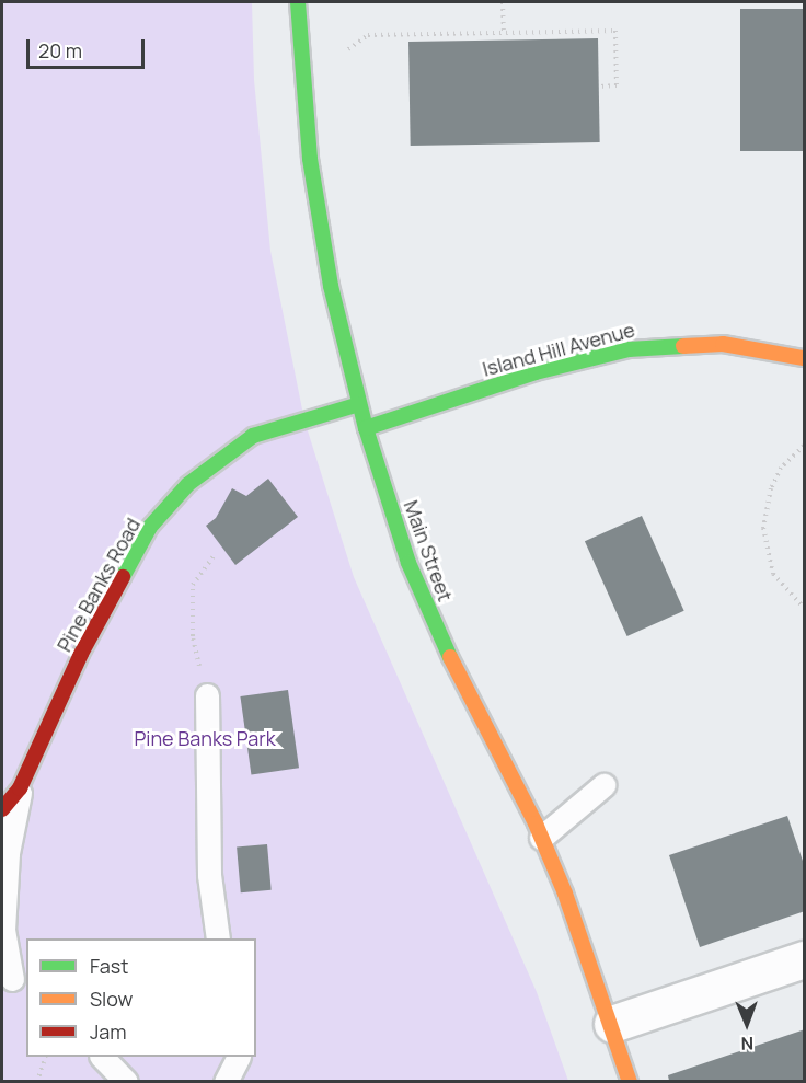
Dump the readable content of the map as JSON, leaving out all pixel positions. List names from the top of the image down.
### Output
{
  "streets": {
    "main road": ["Island Hill Avenue", "Main Street", "Pine Banks Road"]
  },
  "crossings": [
    ["Island Hill Avenue", "Main Street"],
    ["Main Street", "Pine Banks Road"]
  ],
  "parks": ["Pine Banks Park"],
  "legend": ["Fast", "Slow", "Jam"],
  "scale_bar": "20 m",
  "north": "bottom"
}
